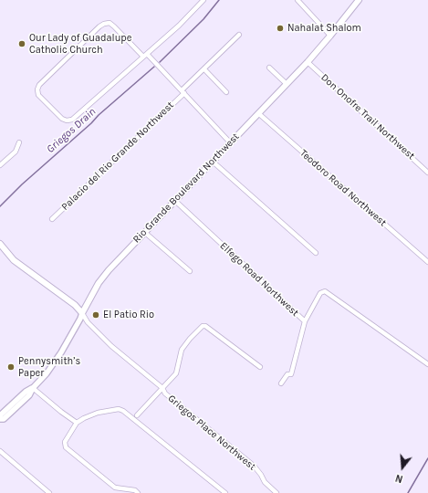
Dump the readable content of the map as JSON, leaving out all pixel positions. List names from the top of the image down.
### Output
{
  "streets": {
    "main road": ["Rio Grande Boulevard Northwest"],
    "street": [
      "Don Onofre Trail Northwest",
      "Palacio del Rio Grande Northwest",
      "Teodoro Road Northwest",
      "Elfego Road Northwest",
      "Griegos Place Northwest"
    ]
  },
  "crossings": [
    ["Don Onofre Trail Northwest", "Rio Grande Boulevard Northwest"],
    ["Rio Grande Boulevard Northwest", "Teodoro Road Northwest"],
    ["Rio Grande Boulevard Northwest", "Elfego Road Northwest"],
    ["Rio Grande Boulevard Northwest", "Griegos Place Northwest"]
  ],
  "water": ["Griegos Drain"],
  "places": [
    "Nahalat Shalom",
    "Our Lady of Guadalupe Catholic Church",
    "El Patio Rio",
    "Pennysmith’s Paper"
  ],
  "north": "bottom"
}
